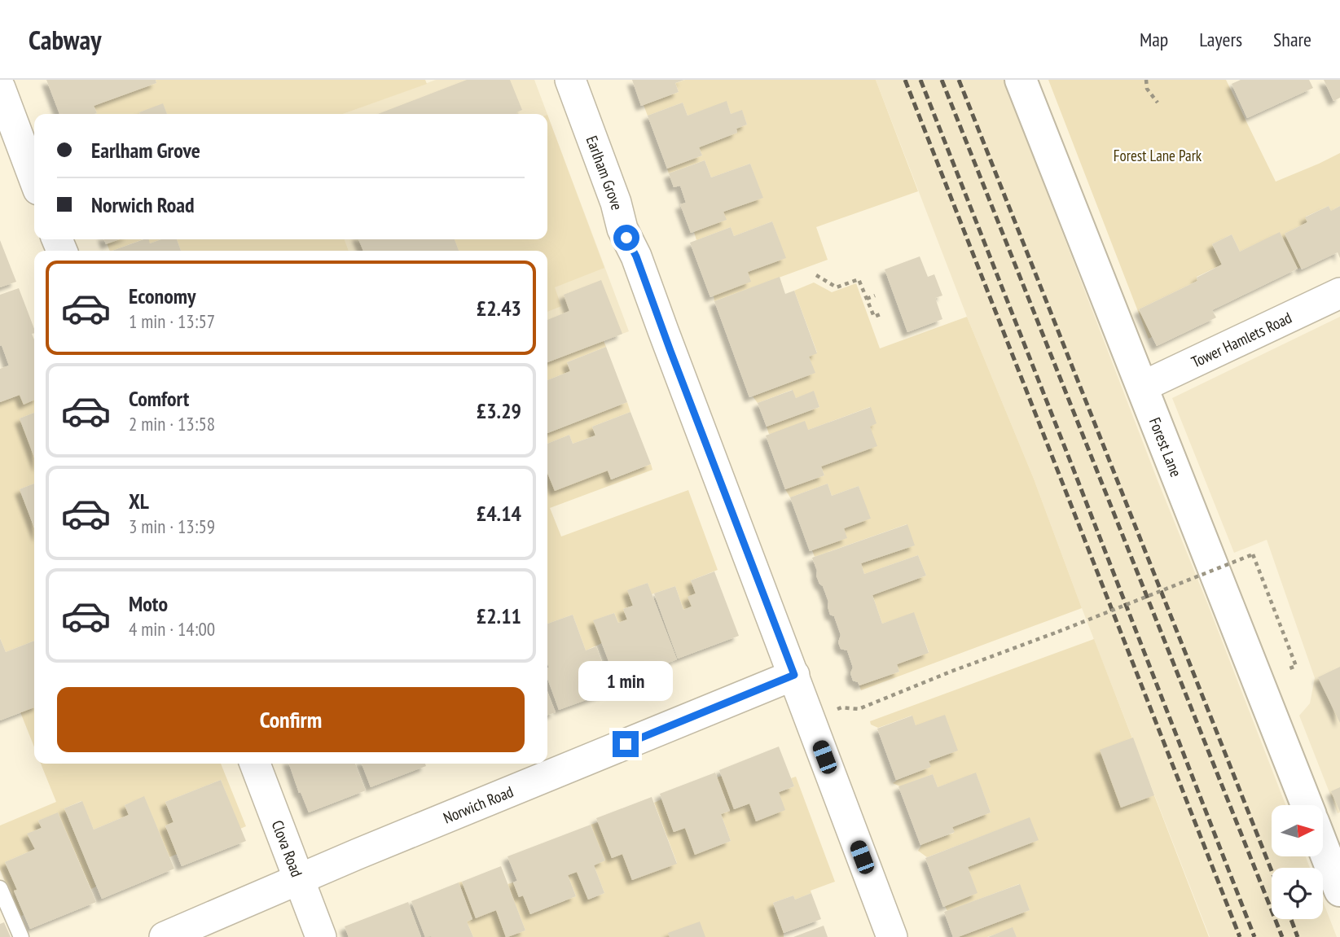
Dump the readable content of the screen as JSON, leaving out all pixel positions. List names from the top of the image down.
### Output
{
  "streets": {
    "street": [
      "Earlham Grove",
      "Tower Hamlets Road",
      "Forest Lane",
      "Norwich Road",
      "Clova Road"
    ]
  },
  "crossings": [
    ["Earlham Grove", "Norwich Road"],
    ["Tower Hamlets Road", "Forest Lane"],
    ["Norwich Road", "Clova Road"]
  ],
  "parks": ["Forest Lane Park"],
  "north": "right",
  "page": {
    "header": "Cabway",
    "nav": ["Map", "Layers", "Share"],
    "banner": ["Earlham Grove", "Norwich Road"],
    "list": [
      {
        "name": "Economy",
        "note": "1 min · 13:57",
        "value": "£2.43"
      },
      {
        "name": "Comfort",
        "note": "2 min · 13:58",
        "value": "£3.29"
      },
      {
        "name": "XL",
        "note": "3 min · 13:59",
        "value": "£4.14"
      },
      {
        "name": "Moto",
        "note": "4 min · 14:00",
        "value": "£2.11"
      }
    ],
    "bubble": "1 min",
    "buttons": "Confirm"
  }
}
